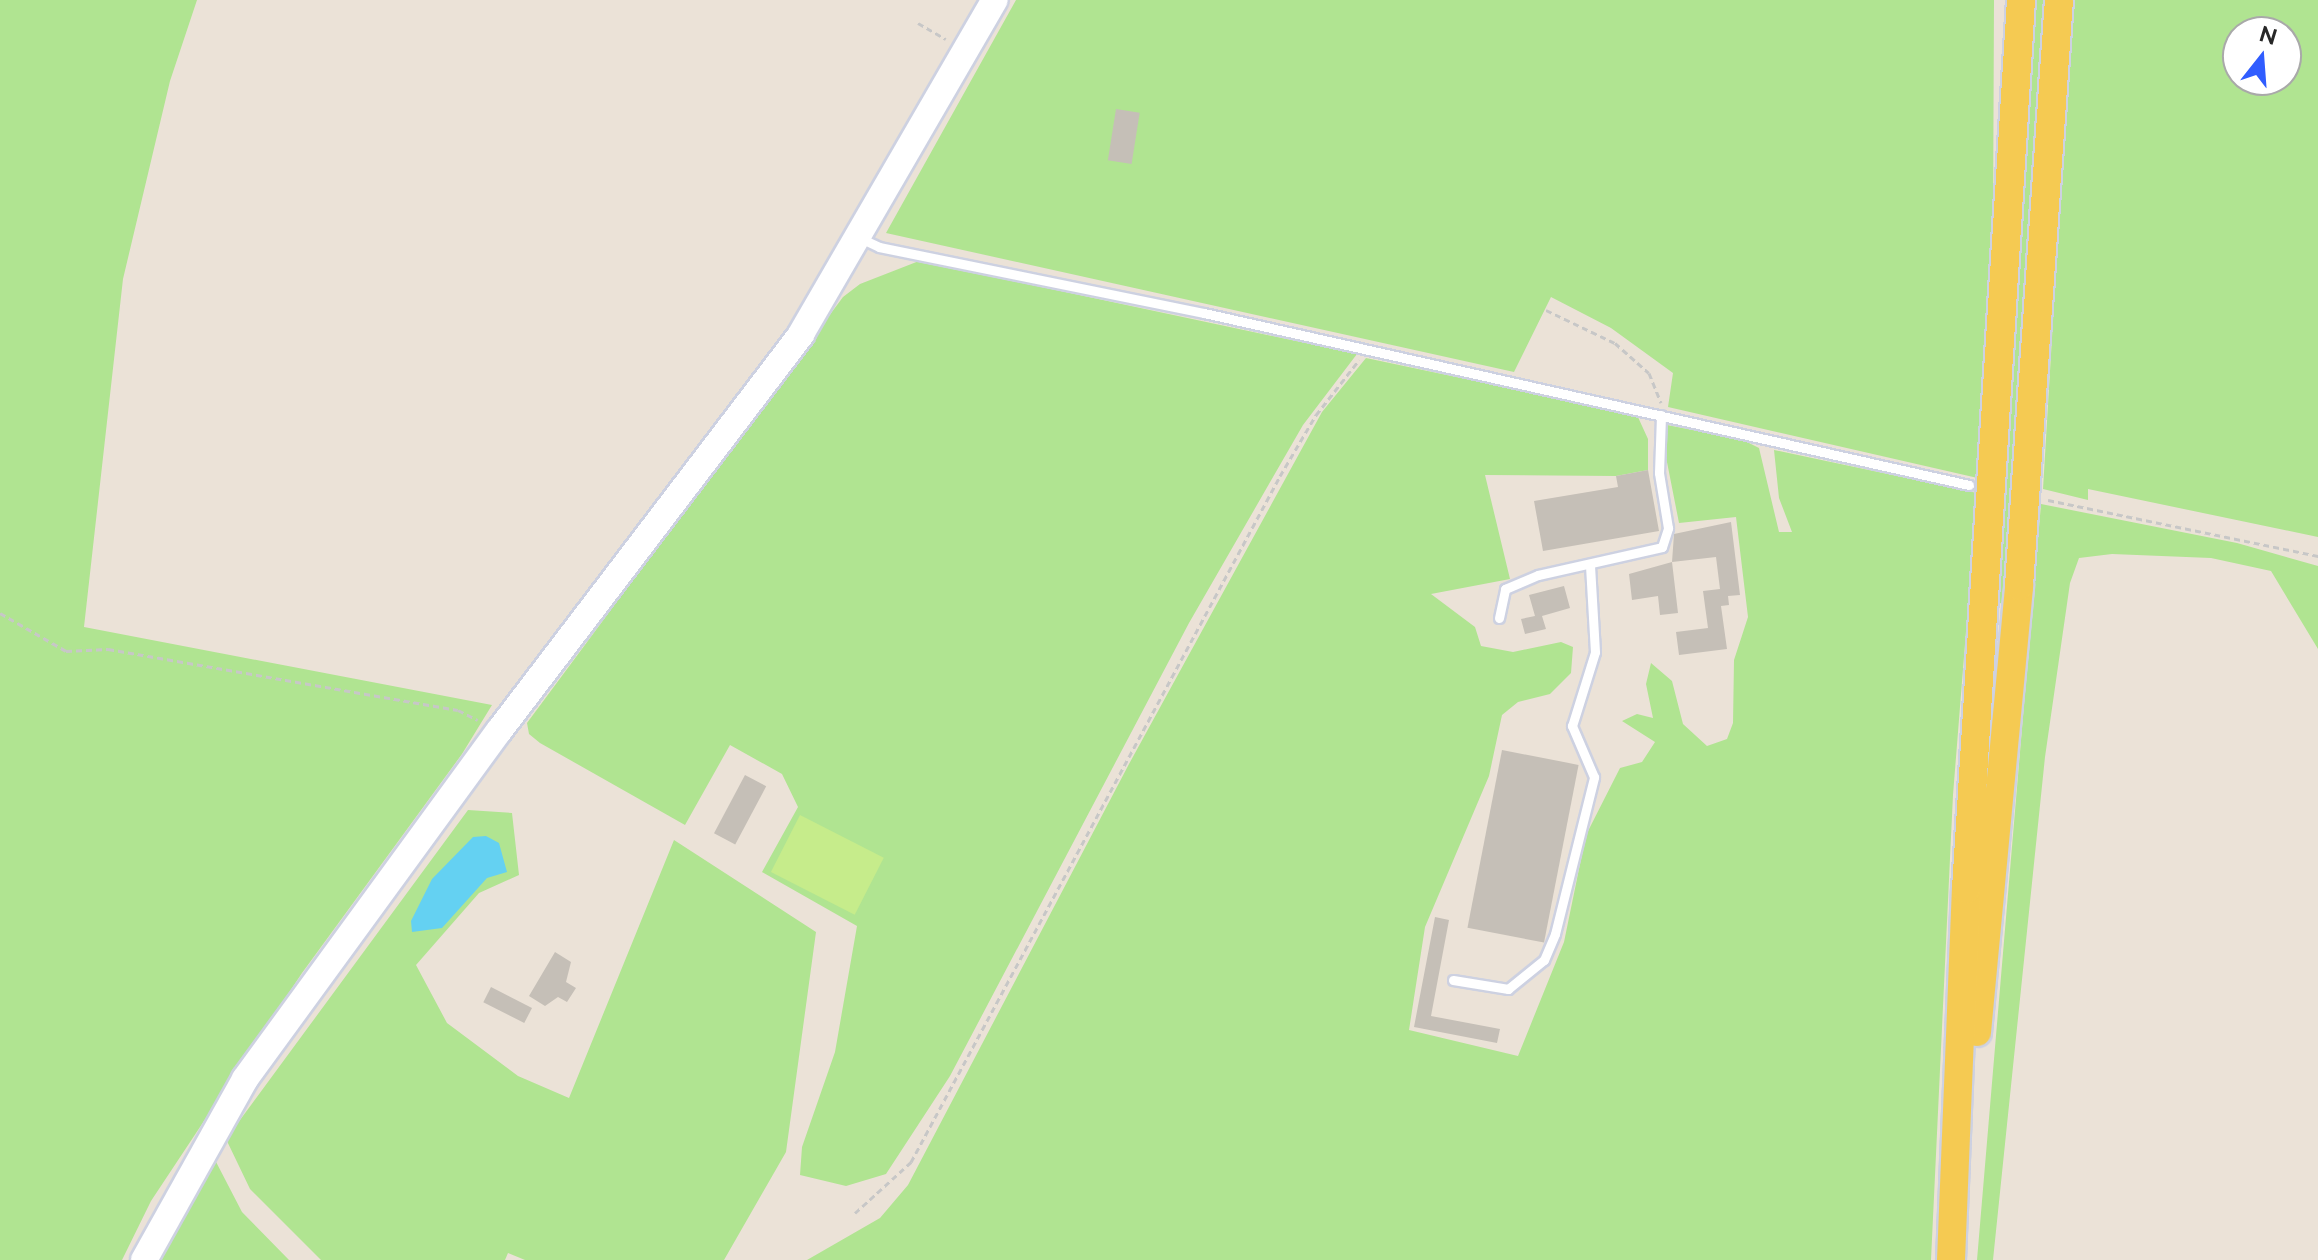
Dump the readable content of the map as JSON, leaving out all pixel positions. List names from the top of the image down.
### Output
{
  "north": "top"
}
